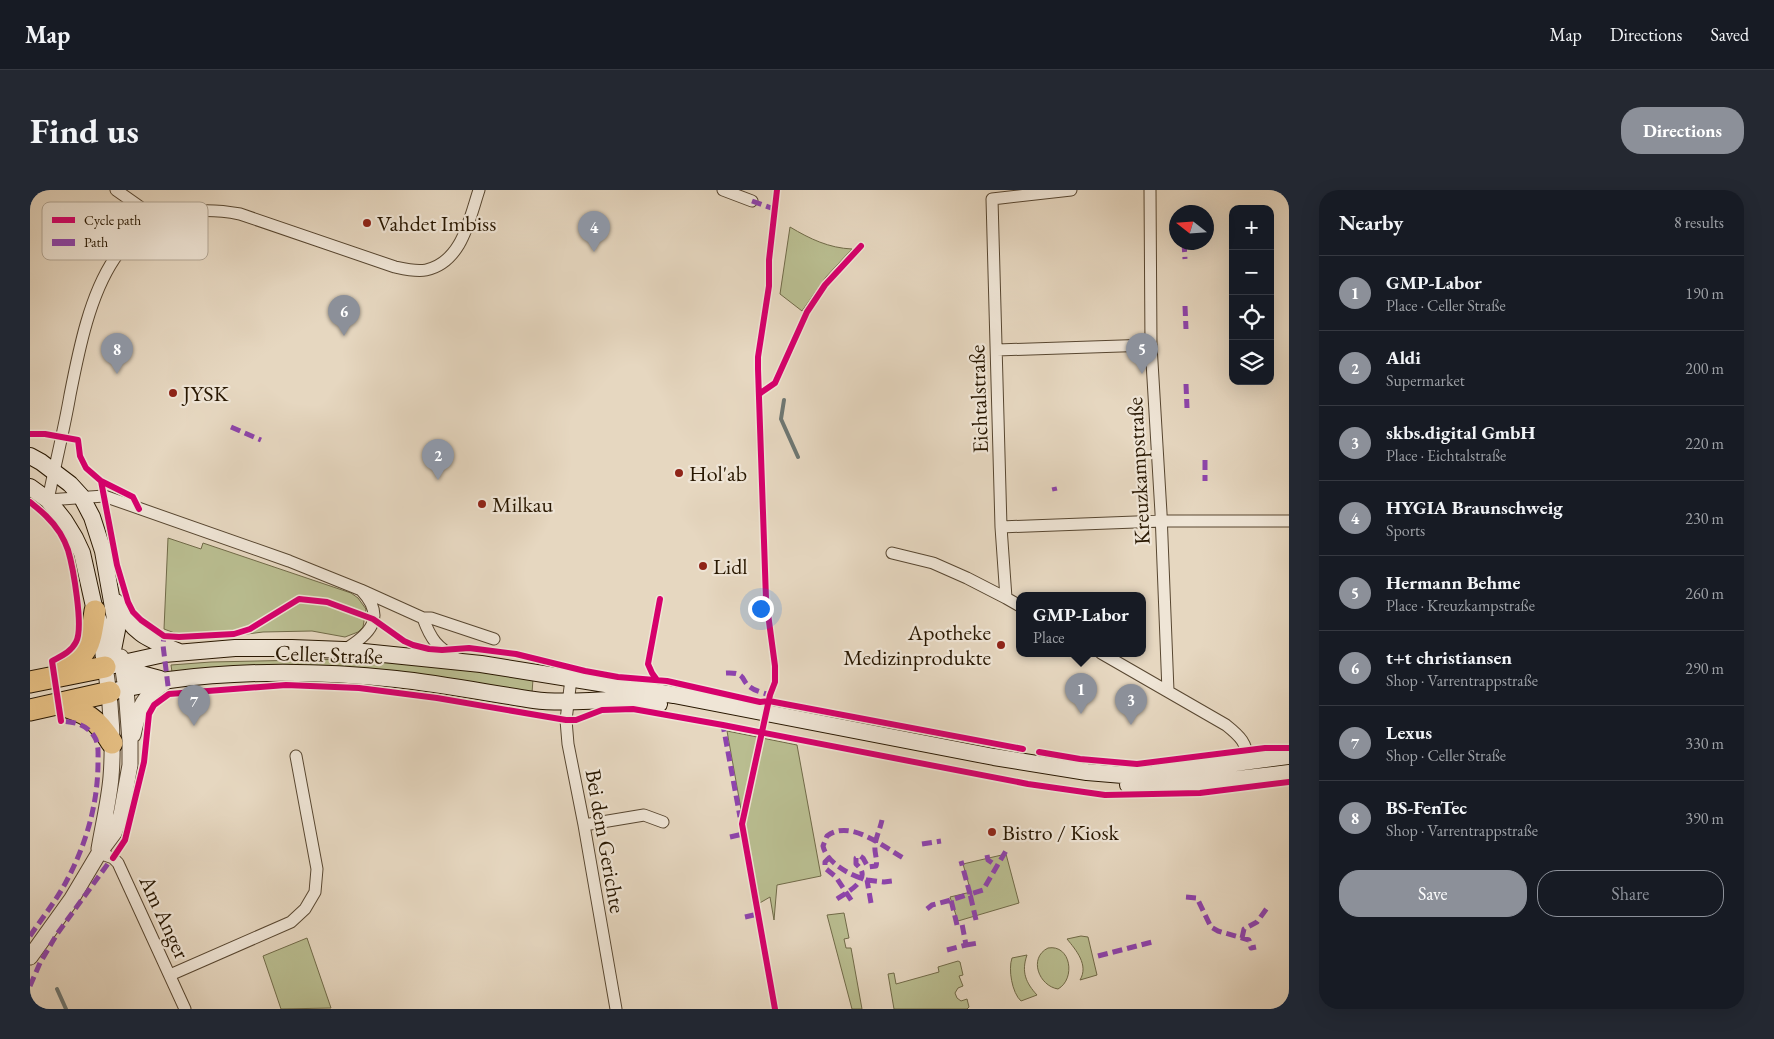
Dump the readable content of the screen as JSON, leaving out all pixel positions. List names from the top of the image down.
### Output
{
  "streets": {
    "main road": ["Celler Straße"],
    "street": [
      "Eichtalstraße",
      "Kreuzkampstraße",
      "Bei dem Gerichte",
      "Am Anger"
    ]
  },
  "crossings": [
    ["Celler Straße", "Bei dem Gerichte"]
  ],
  "places": [
    "Vahdet Imbiss",
    "JYSK",
    "Hol'ab",
    "Milkau",
    "Lidl",
    "Apotheke Medizinprodukte",
    "Bistro / Kiosk"
  ],
  "legend": ["Cycle path", "Path"],
  "north": "left",
  "page": {
    "header": "Map",
    "nav": ["Map", "Directions", "Saved"],
    "buttons": [
      "Directions",
      ["Save", "Share"]
    ],
    "title": "Find us",
    "heading": ["Nearby", "8 results"],
    "map_buttons": ["+", "−"],
    "pins": [
      "4",
      "6",
      "5",
      "8",
      "2",
      "1",
      "3",
      "7"
    ],
    "list": [
      {
        "mark": "1",
        "name": "GMP-Labor",
        "note": "Place · Celler Straße",
        "value": "190 m"
      },
      {
        "mark": "2",
        "name": "Aldi",
        "note": "Supermarket",
        "value": "200 m"
      },
      {
        "mark": "3",
        "name": "skbs.digital GmbH",
        "note": "Place · Eichtalstraße",
        "value": "220 m"
      },
      {
        "mark": "4",
        "name": "HYGIA Braunschweig",
        "note": "Sports",
        "value": "230 m"
      },
      {
        "mark": "5",
        "name": "Hermann Behme",
        "note": "Place · Kreuzkampstraße",
        "value": "260 m"
      },
      {
        "mark": "6",
        "name": "t+t christiansen",
        "note": "Shop · Varrentrappstraße",
        "value": "290 m"
      },
      {
        "mark": "7",
        "name": "Lexus",
        "note": "Shop · Celler Straße",
        "value": "330 m"
      },
      {
        "mark": "8",
        "name": "BS-FenTec",
        "note": "Shop · Varrentrappstraße",
        "value": "390 m"
      }
    ],
    "popup": ["GMP-Labor", "Place"]
  }
}
